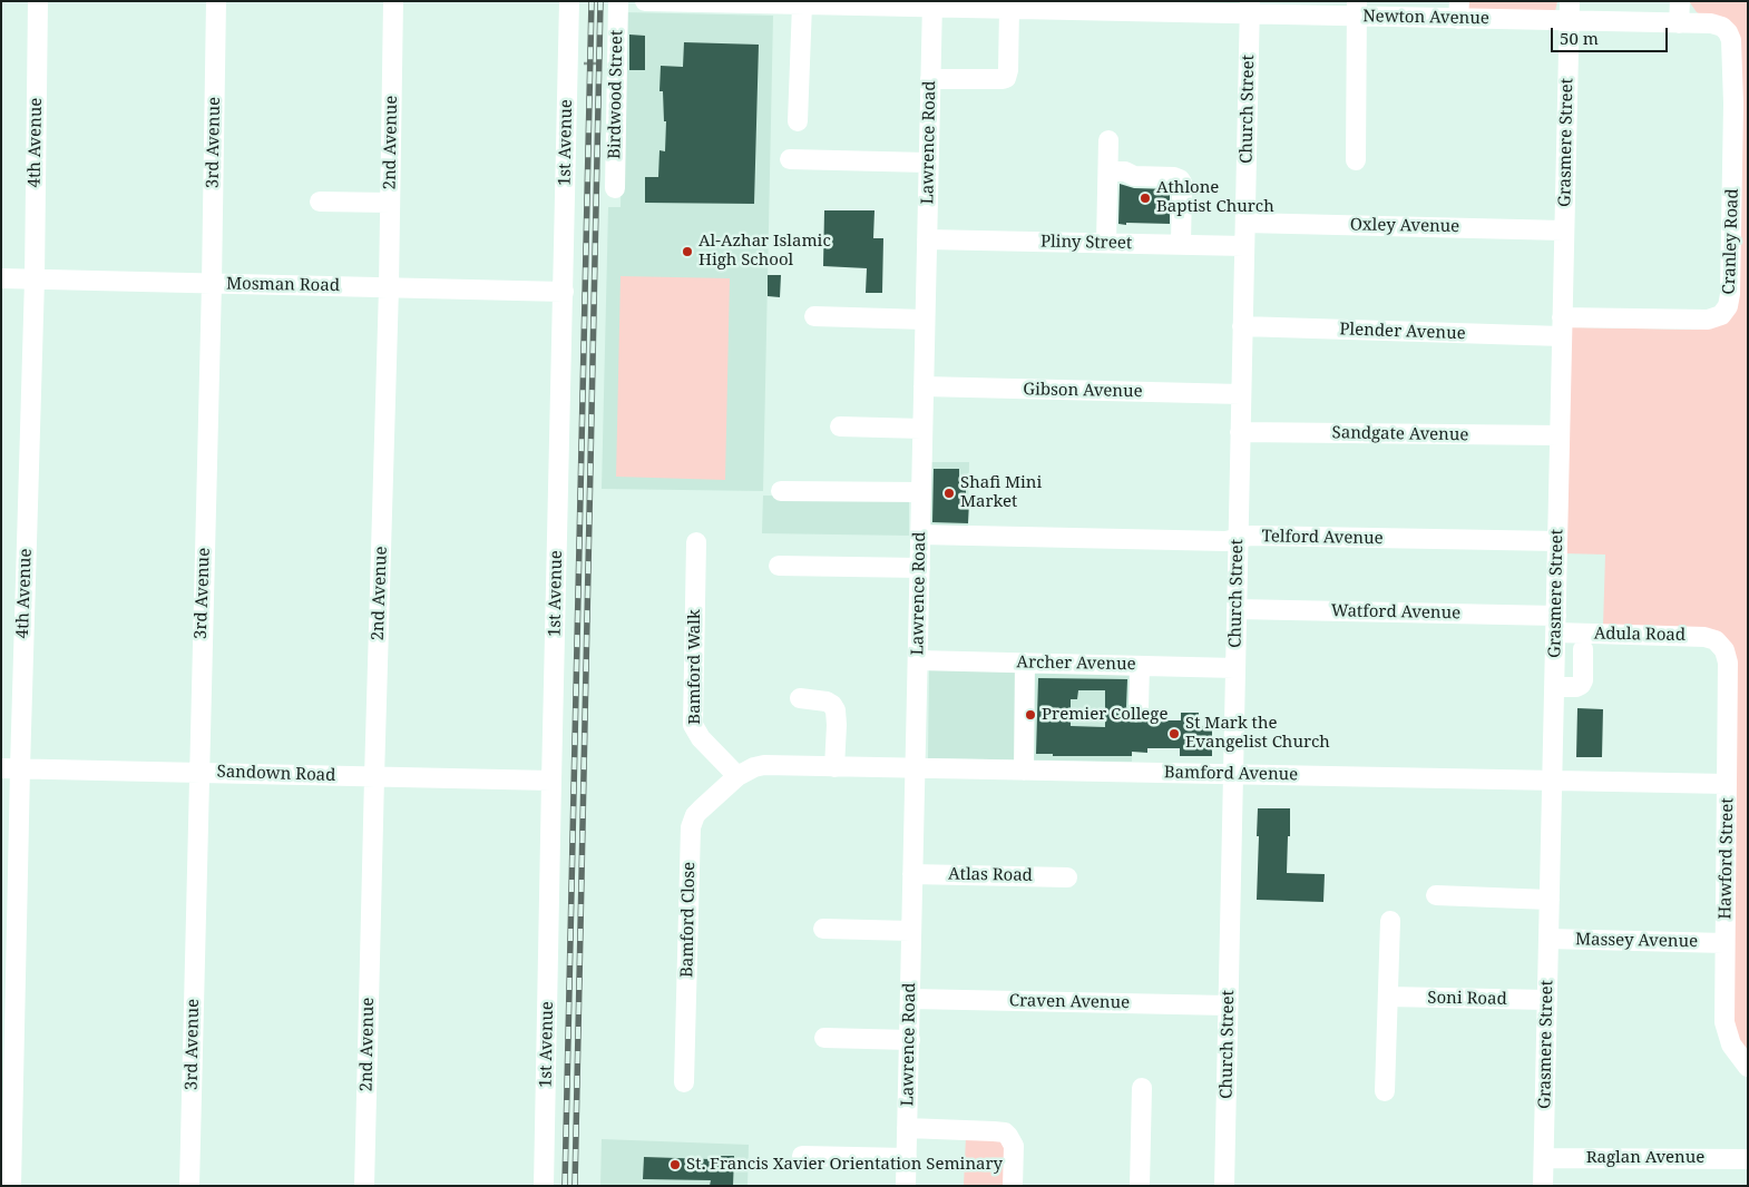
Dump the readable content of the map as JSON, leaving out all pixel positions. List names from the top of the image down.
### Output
{
  "streets": {
    "street": [
      "Newton Avenue",
      "Birdwood Street",
      "Church Street",
      "4th Avenue",
      "3rd Avenue",
      "2nd Avenue",
      "1st Avenue",
      "Lawrence Road",
      "Grasmere Street",
      "Oxley Avenue",
      "Cranley Road",
      "Pliny Street",
      "Mosman Road",
      "Plender Avenue",
      "Gibson Avenue",
      "Sandgate Avenue",
      "Telford Avenue",
      "Watford Avenue",
      "Adula Road",
      "Archer Avenue",
      "Bamford Walk",
      "Sandown Road",
      "Bamford Avenue",
      "Hawford Street",
      "Atlas Road",
      "Bamford Close",
      "Massey Avenue",
      "Soni Road",
      "Craven Avenue",
      "Raglan Avenue"
    ]
  },
  "crossings": [
    ["Newton Avenue", "Church Street"],
    ["Newton Avenue", "Lawrence Road"],
    ["Newton Avenue", "Grasmere Street"],
    ["Newton Avenue", "Cranley Road"],
    ["Church Street", "Oxley Avenue"],
    ["Church Street", "Pliny Street"],
    ["Church Street", "Plender Avenue"],
    ["Church Street", "Gibson Avenue"],
    ["Church Street", "Sandgate Avenue"],
    ["Church Street", "Telford Avenue"],
    ["Church Street", "Watford Avenue"],
    ["Church Street", "Archer Avenue"],
    ["Church Street", "Bamford Avenue"],
    ["Church Street", "Craven Avenue"],
    ["4th Avenue", "Mosman Road"],
    ["4th Avenue", "Sandown Road"],
    ["3rd Avenue", "Mosman Road"],
    ["3rd Avenue", "Sandown Road"],
    ["2nd Avenue", "Mosman Road"],
    ["2nd Avenue", "Sandown Road"],
    ["1st Avenue", "Mosman Road"],
    ["1st Avenue", "Sandown Road"],
    ["Lawrence Road", "Pliny Street"],
    ["Lawrence Road", "Gibson Avenue"],
    ["Lawrence Road", "Telford Avenue"],
    ["Lawrence Road", "Archer Avenue"],
    ["Lawrence Road", "Bamford Avenue"],
    ["Lawrence Road", "Atlas Road"],
    ["Lawrence Road", "Craven Avenue"],
    ["Grasmere Street", "Oxley Avenue"],
    ["Grasmere Street", "Cranley Road"],
    ["Grasmere Street", "Plender Avenue"],
    ["Grasmere Street", "Sandgate Avenue"],
    ["Grasmere Street", "Telford Avenue"],
    ["Grasmere Street", "Watford Avenue"],
    ["Grasmere Street", "Adula Road"],
    ["Grasmere Street", "Bamford Avenue"],
    ["Grasmere Street", "Massey Avenue"],
    ["Grasmere Street", "Soni Road"],
    ["Grasmere Street", "Raglan Avenue"],
    ["Cranley Road", "Plender Avenue"],
    ["Watford Avenue", "Adula Road"],
    ["Adula Road", "Hawford Street"],
    ["Bamford Walk", "Bamford Avenue"],
    ["Bamford Walk", "Bamford Close"],
    ["Bamford Avenue", "Hawford Street"],
    ["Bamford Avenue", "Bamford Close"],
    ["Hawford Street", "Massey Avenue"]
  ],
  "places": [
    "Athlone Baptist Church",
    "Al-Azhar Islamic High School",
    "Shafi Mini Market",
    "Premier College",
    "St Mark the Evangelist Church",
    "St. Francis Xavier Orientation Seminary"
  ],
  "scale_bar": "50 m"
}
